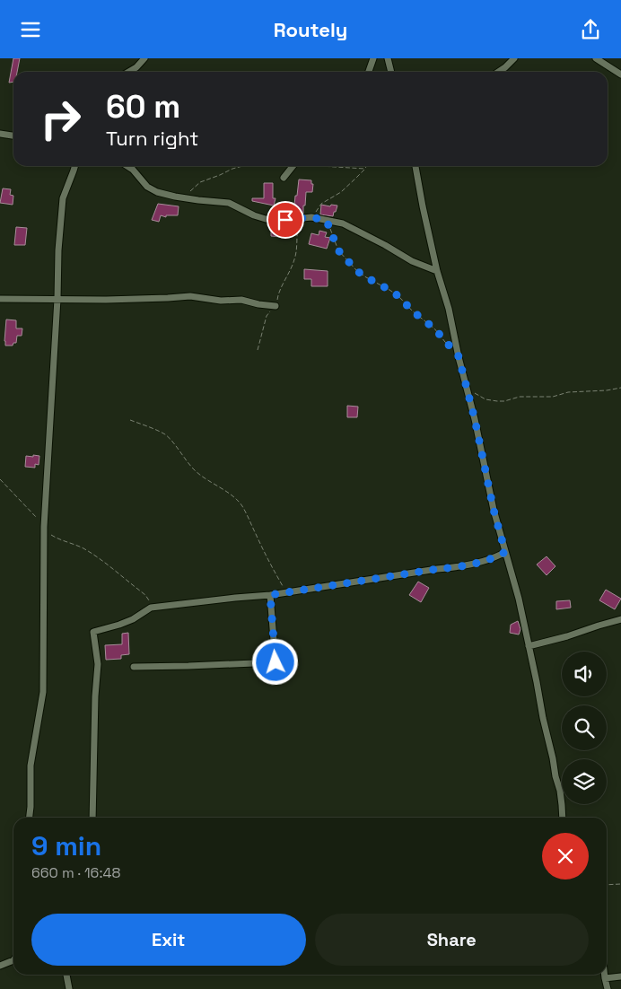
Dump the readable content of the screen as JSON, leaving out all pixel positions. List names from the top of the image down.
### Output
{
  "page": {
    "header": "Routely",
    "turn": ["60 m", "Turn right"],
    "heading": ["9 min", "660 m · 16:48"],
    "buttons": ["Exit", "Share"]
  }
}
